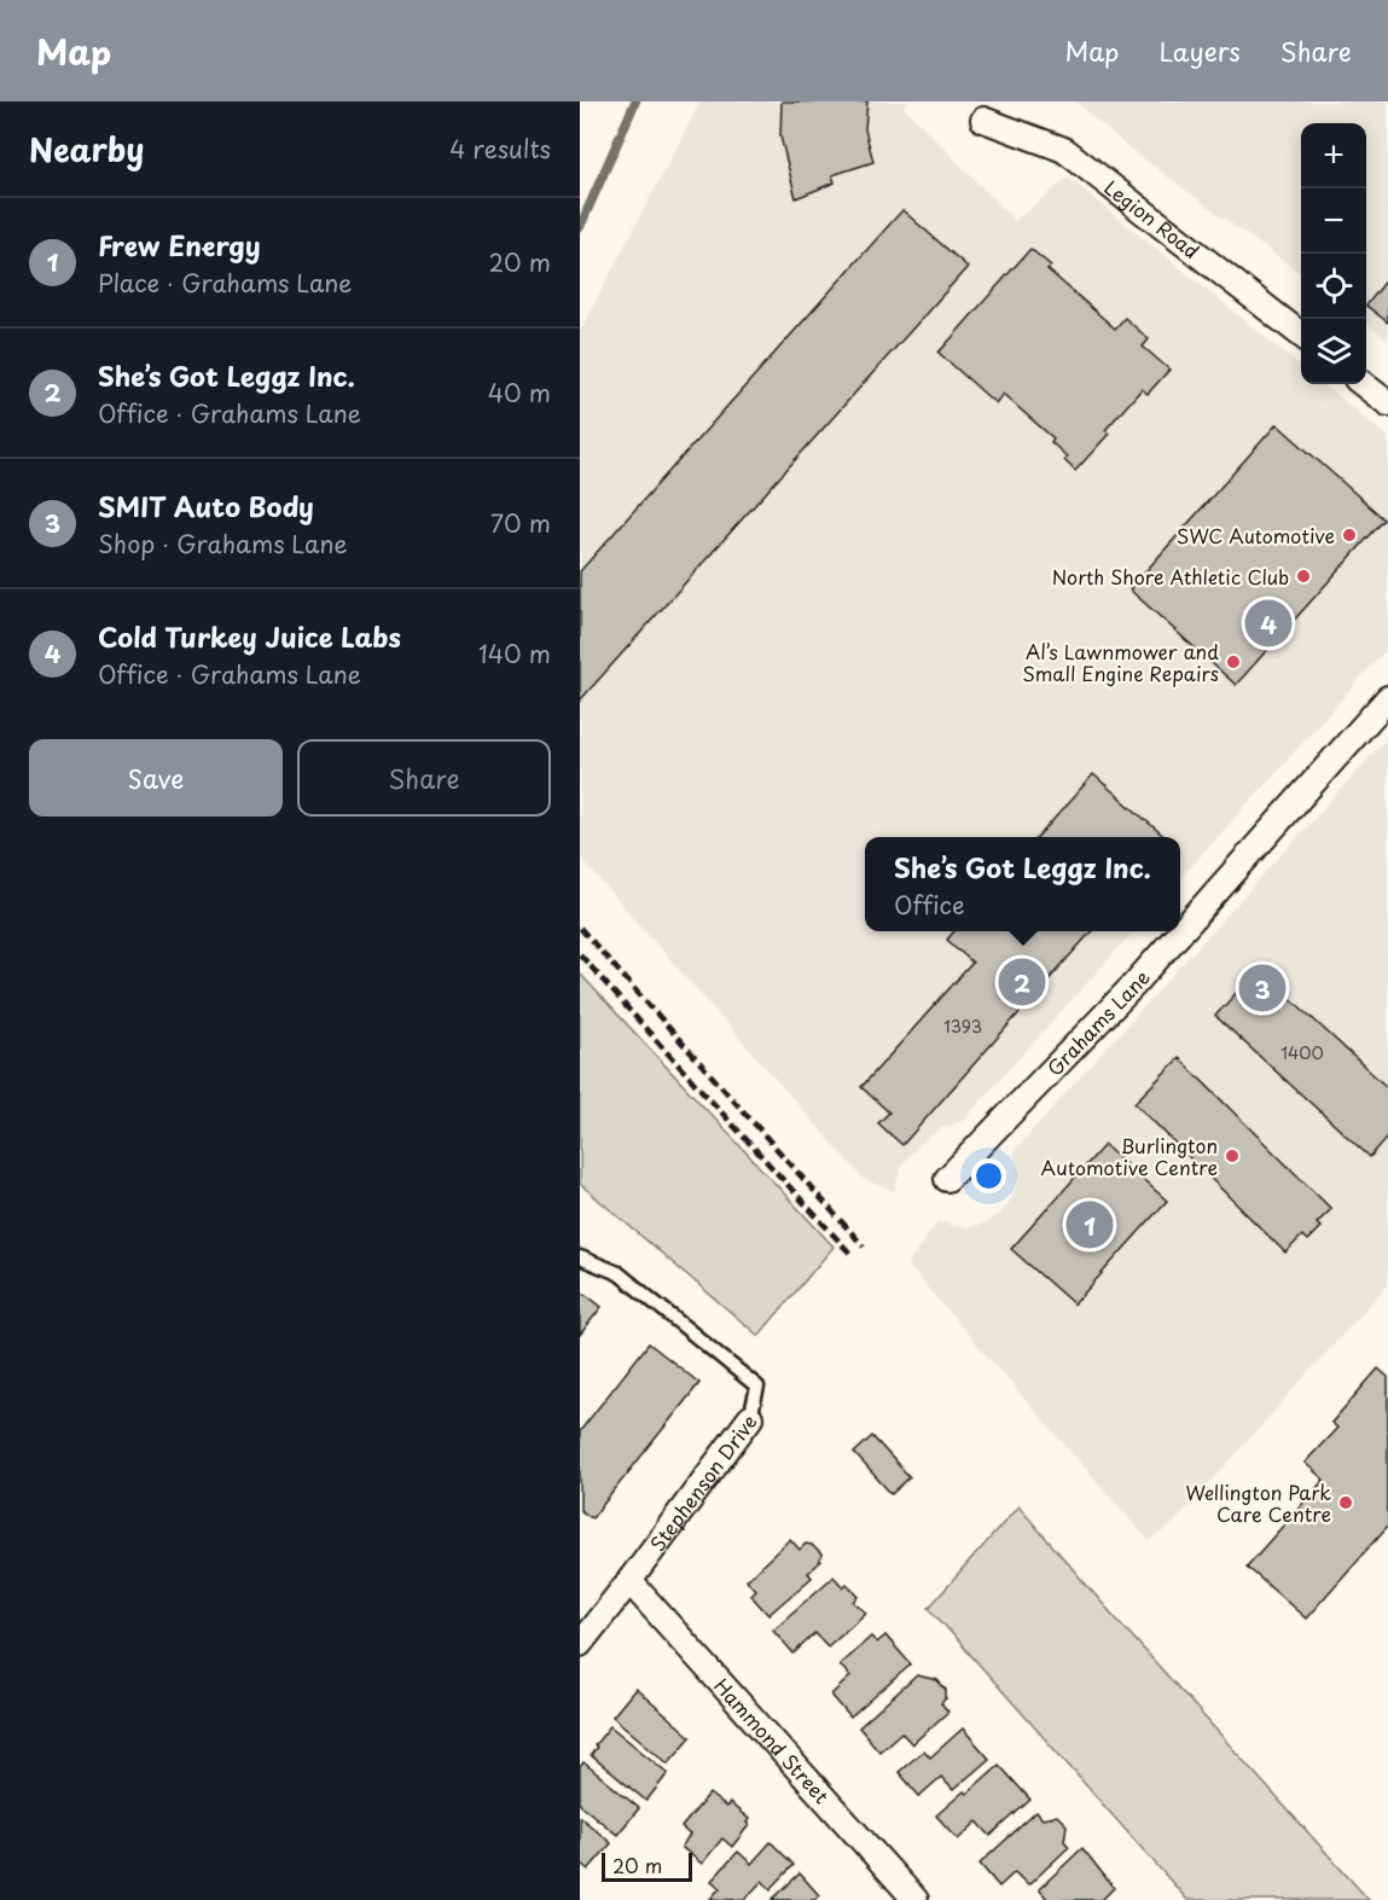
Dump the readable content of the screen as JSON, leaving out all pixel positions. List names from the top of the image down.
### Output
{
  "streets": {
    "street": [
      "Legion Road",
      "Grahams Lane",
      "Stephenson Drive",
      "Hammond Street"
    ]
  },
  "crossings": [
    ["Stephenson Drive", "Hammond Street"]
  ],
  "places": [
    "SWC Automotive",
    "North Shore Athletic Club",
    "Al’s Lawnmower and Small Engine Repairs",
    "Burlington Automotive Centre",
    "Wellington Park Care Centre"
  ],
  "house_numbers": ["1393", "1400"],
  "scale_bar": "20 m",
  "page": {
    "header": "Map",
    "nav": ["Map", "Layers", "Share"],
    "heading": ["Nearby", "4 results"],
    "map_buttons": ["+", "−"],
    "list": [
      {
        "mark": "1",
        "name": "Frew Energy",
        "note": "Place · Grahams Lane",
        "value": "20 m"
      },
      {
        "mark": "2",
        "name": "She’s Got Leggz Inc.",
        "note": "Office · Grahams Lane",
        "value": "40 m"
      },
      {
        "mark": "3",
        "name": "SMIT Auto Body",
        "note": "Shop · Grahams Lane",
        "value": "70 m"
      },
      {
        "mark": "4",
        "name": "Cold Turkey Juice Labs",
        "note": "Office · Grahams Lane",
        "value": "140 m"
      }
    ],
    "pins": [
      "4",
      "2",
      "3",
      "1"
    ],
    "buttons": ["Save", "Share"],
    "popup": ["She’s Got Leggz Inc.", "Office"],
    "scale": "20 m"
  }
}
